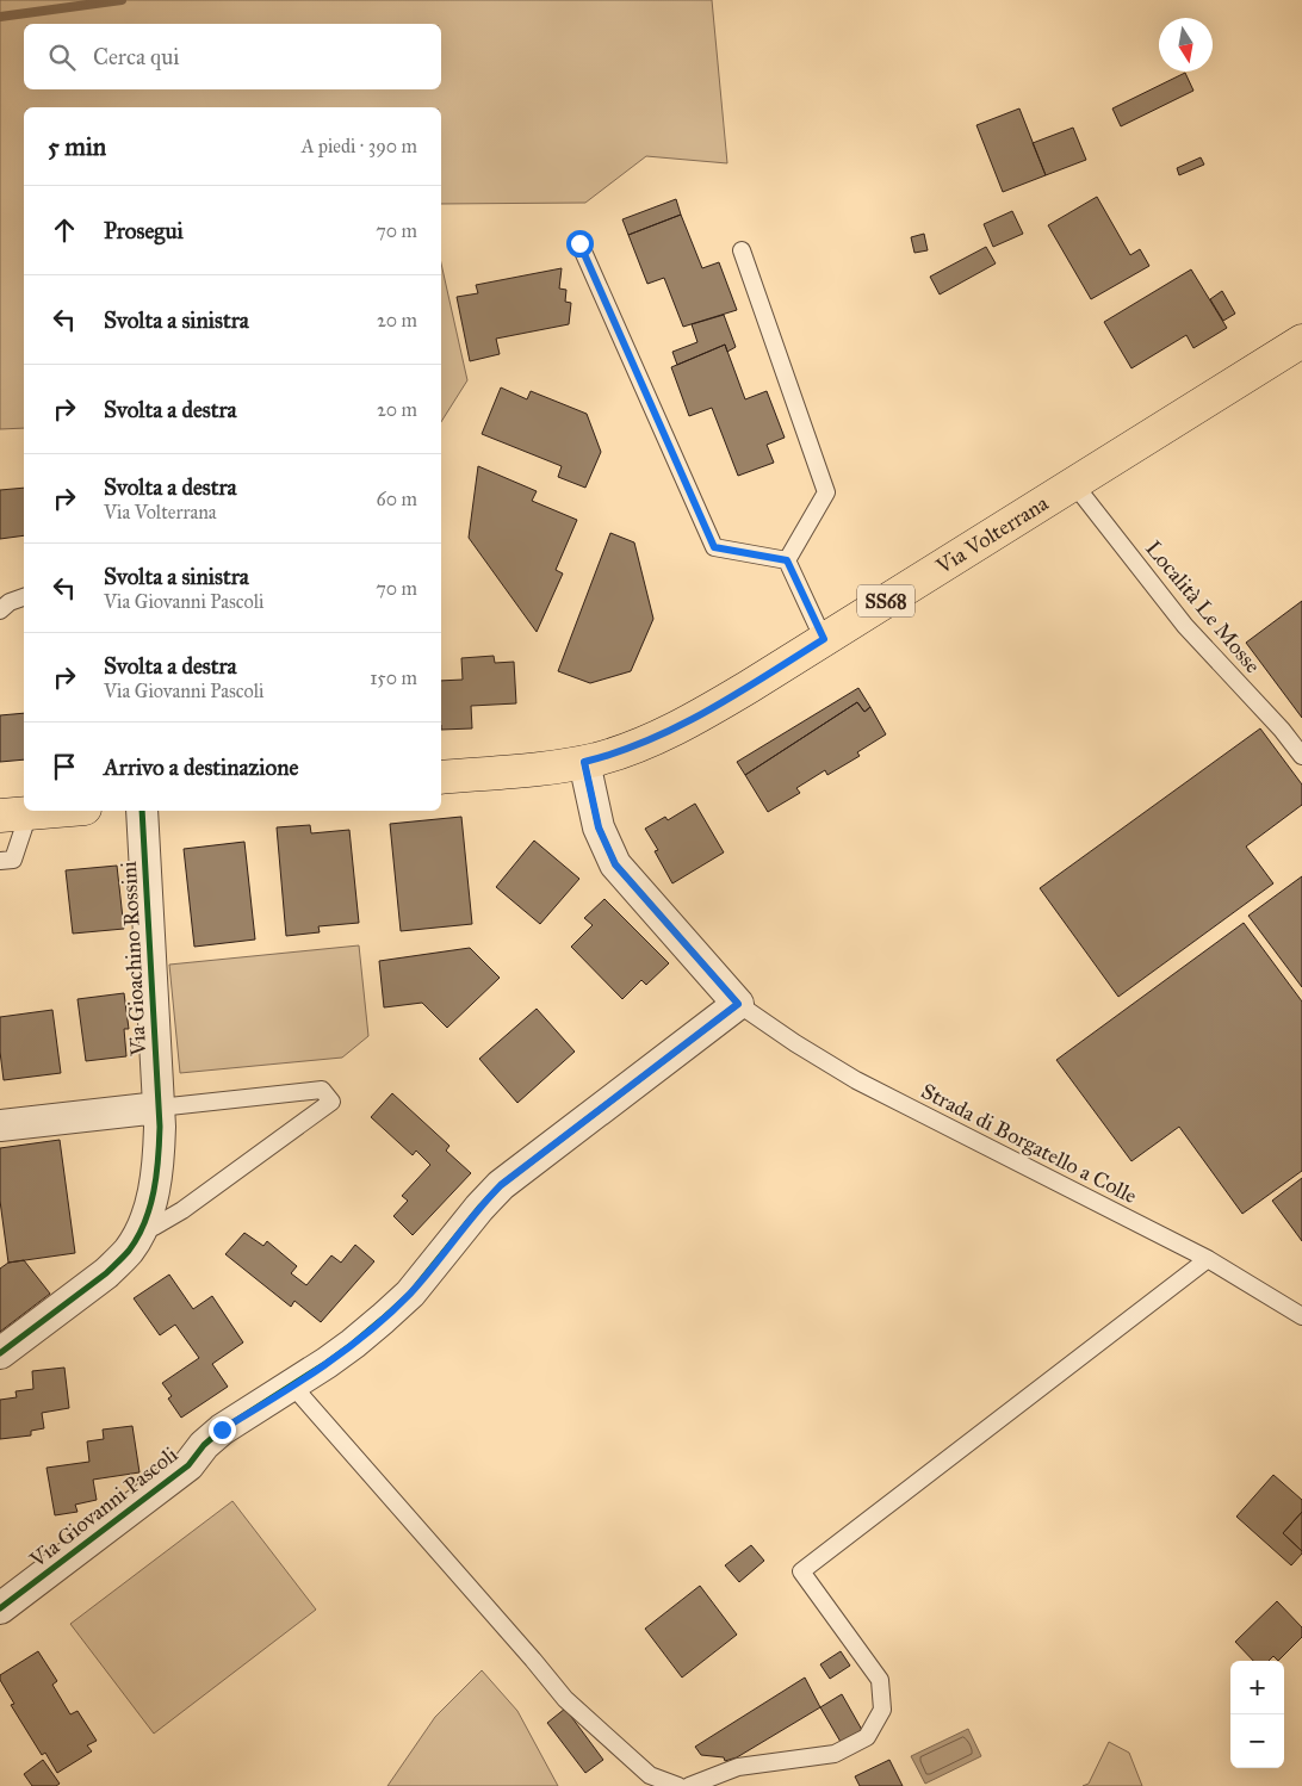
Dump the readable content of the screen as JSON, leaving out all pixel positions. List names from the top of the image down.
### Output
{
  "streets": {
    "main road": ["Via Volterrana", "SS68"],
    "street": ["Via Gioachino Rossini", "Via Giovanni Pascoli"],
    "lane": ["Località Le Mosse", "Strada di Borgatello a Colle"]
  },
  "crossings": [
    ["Via Volterrana", "Località Le Mosse"],
    ["Strada di Borgatello a Colle", "Via Giovanni Pascoli"]
  ],
  "north": "bottom",
  "page": {
    "search": "Cerca qui",
    "heading": ["5 min", "A piedi · 390 m"],
    "list": [
      ["Prosegui", "70 m"],
      ["Svolta a sinistra", "20 m"],
      ["Svolta a destra", "20 m"],
      ["Svolta a destra", "Via Volterrana", "60 m"],
      ["Svolta a sinistra", "Via Giovanni Pascoli", "70 m"],
      ["Svolta a destra", "Via Giovanni Pascoli", "150 m"],
      "Arrivo a destinazione"
    ],
    "map_buttons": ["+", "−"]
  }
}
